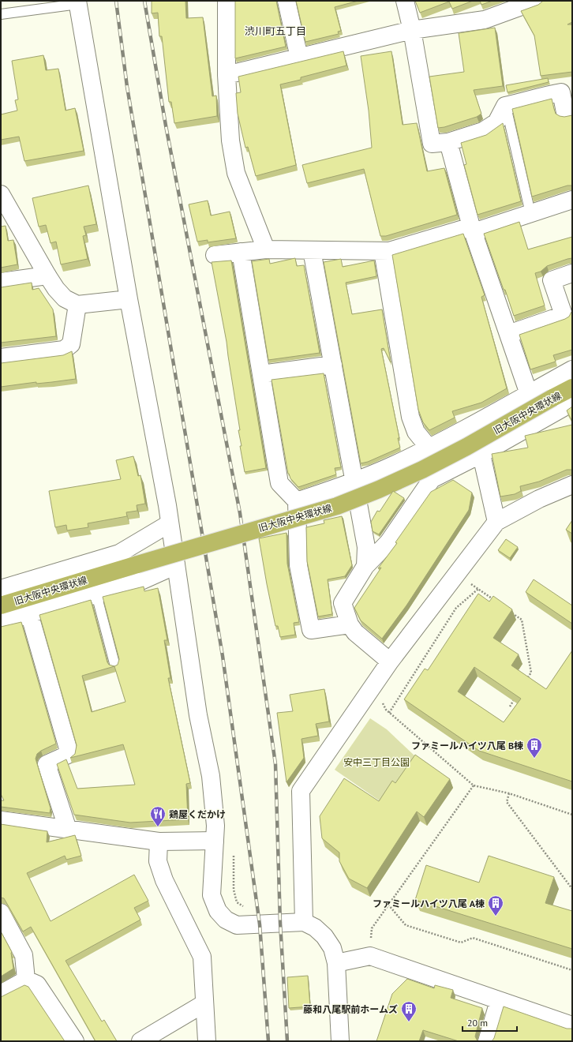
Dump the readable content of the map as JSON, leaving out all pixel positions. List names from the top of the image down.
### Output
{
  "streets": {
    "main road": ["旧大阪中央環状線"]
  },
  "districts": ["渋川町五丁目"],
  "parks": ["安中三丁目公園"],
  "places": {
    "building": ["ファミールハイツ八尾 B棟", "ファミールハイツ八尾 A棟", "藤和八尾駅前ホームズ"],
    "restaurant": ["鶏屋くだかけ"]
  },
  "scale_bar": "20 m"
}
